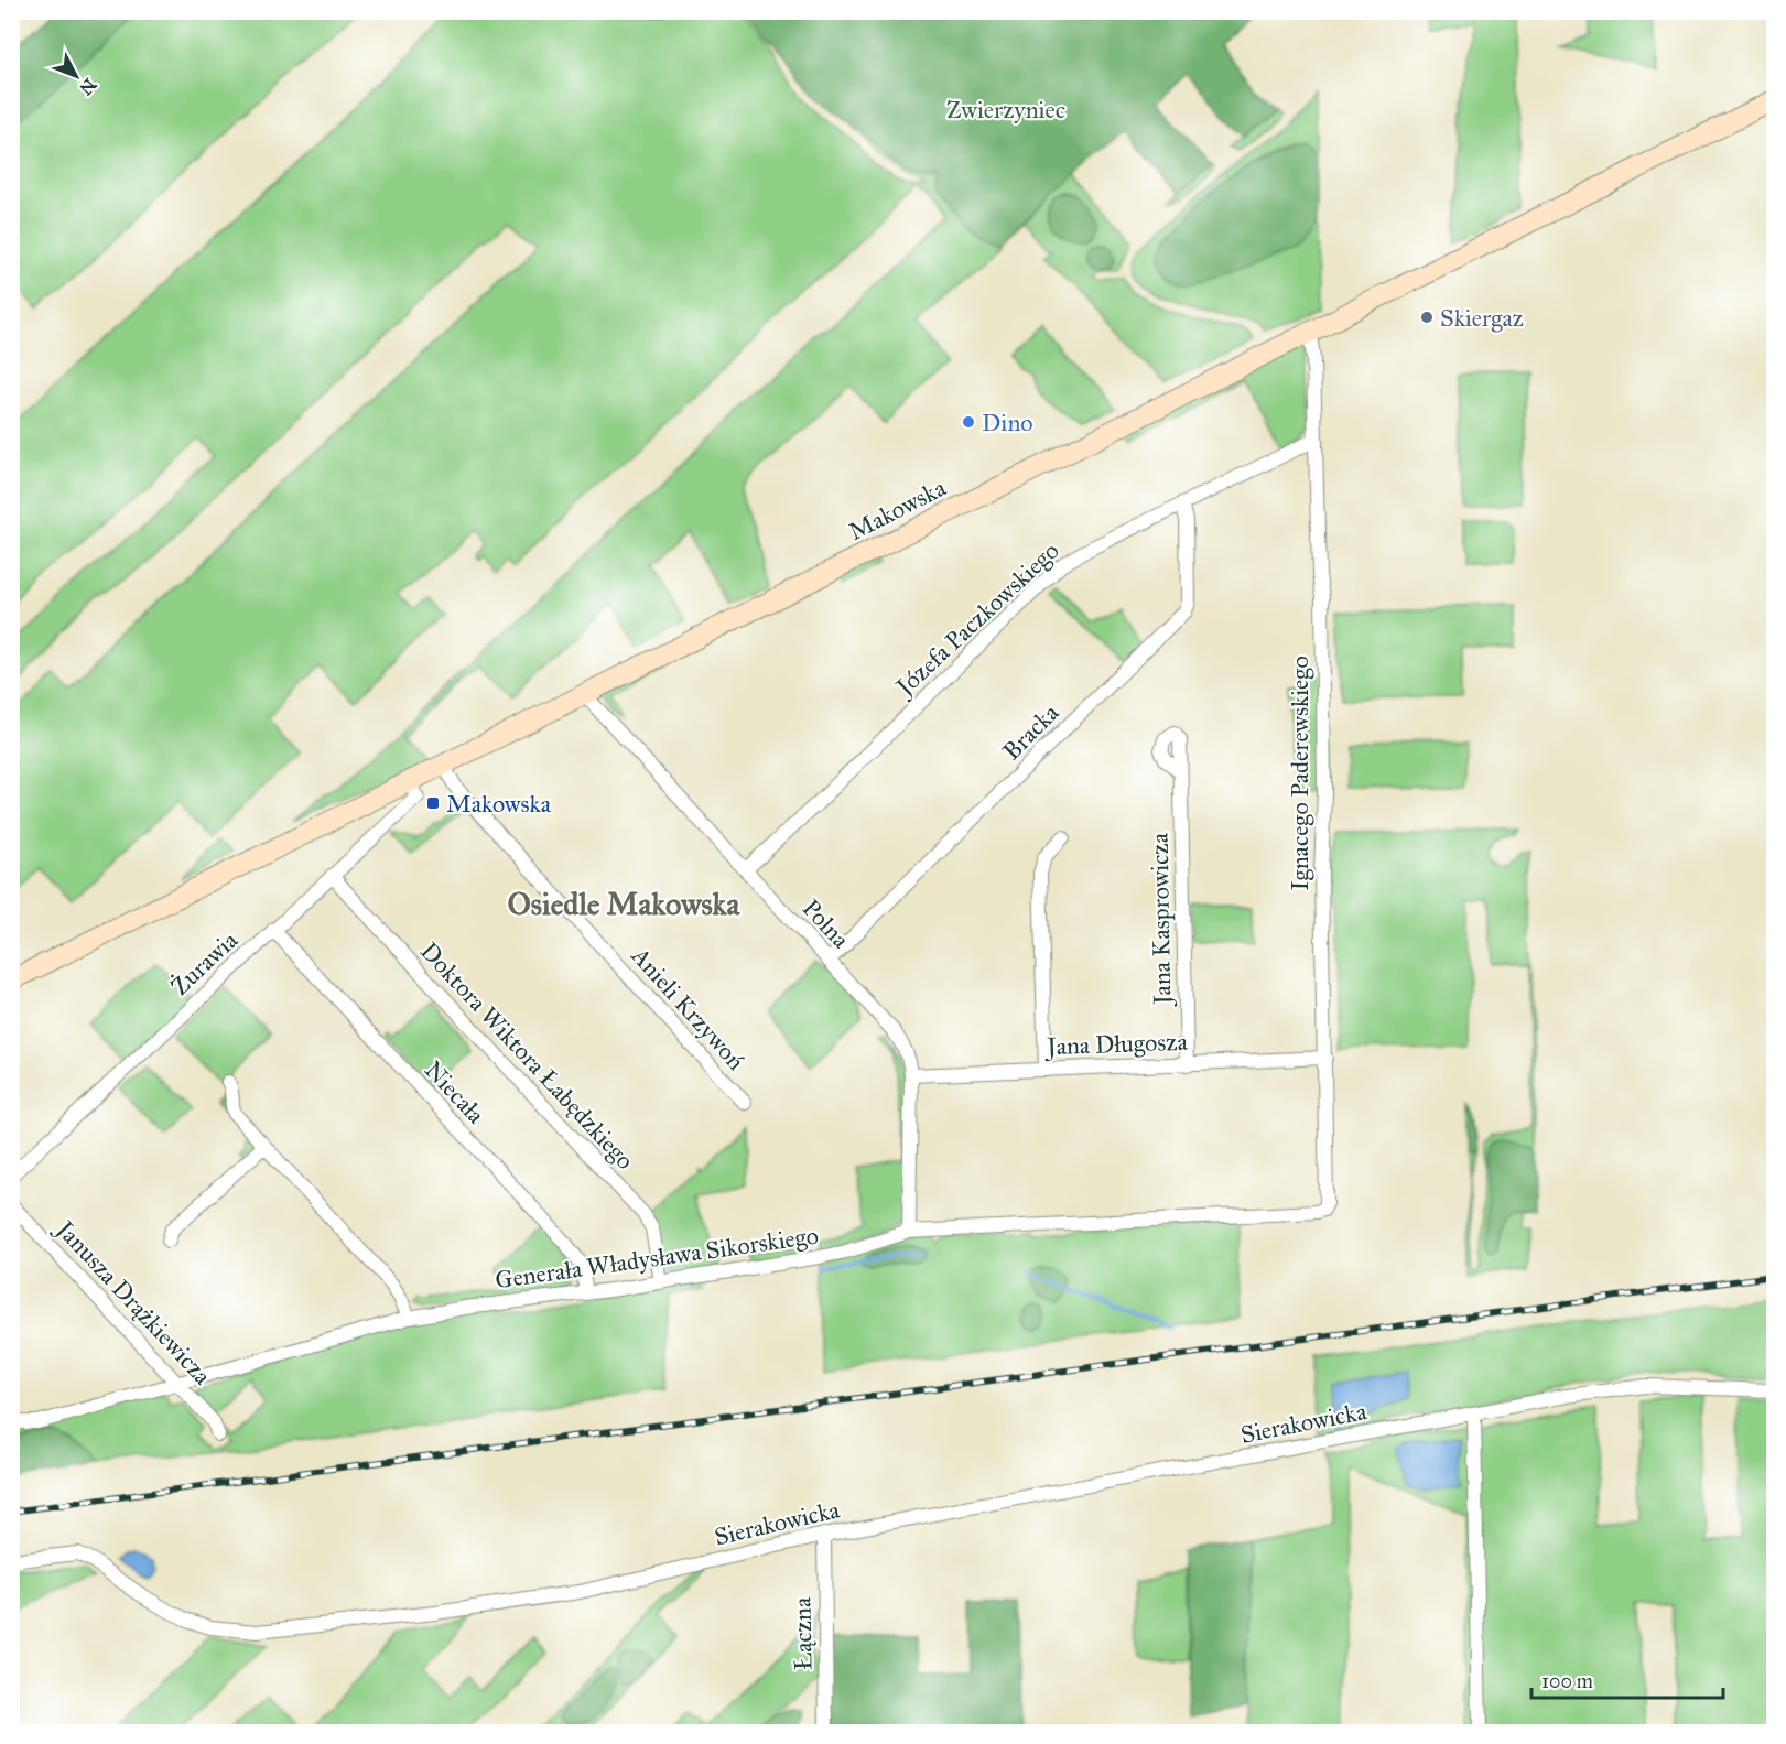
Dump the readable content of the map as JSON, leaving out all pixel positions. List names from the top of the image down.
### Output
{
  "streets": {
    "street": [
      "Makowska",
      "Józefa Paczkowskiego",
      "Bracka",
      "Ignacego Paderewskiego",
      "Jana Kasprowicza",
      "Polna",
      "Żurawia",
      "Anieli Krzywoń",
      "Jana Długosza",
      "Doktora Wiktora Łabędzkiego",
      "Niecała",
      "Generała Władysława Sikorskiego",
      "Janusza Drążkiewicza",
      "Sierakowicka",
      "Łączna"
    ]
  },
  "crossings": [
    ["Makowska", "Ignacego Paderewskiego"],
    ["Makowska", "Polna"],
    ["Makowska", "Żurawia"],
    ["Makowska", "Anieli Krzywoń"],
    ["Józefa Paczkowskiego", "Bracka"],
    ["Józefa Paczkowskiego", "Ignacego Paderewskiego"],
    ["Józefa Paczkowskiego", "Polna"],
    ["Bracka", "Polna"],
    ["Ignacego Paderewskiego", "Jana Długosza"],
    ["Ignacego Paderewskiego", "Generała Władysława Sikorskiego"],
    ["Jana Kasprowicza", "Jana Długosza"],
    ["Polna", "Jana Długosza"],
    ["Polna", "Generała Władysława Sikorskiego"],
    ["Żurawia", "Doktora Wiktora Łabędzkiego"],
    ["Żurawia", "Niecała"],
    ["Doktora Wiktora Łabędzkiego", "Generała Władysława Sikorskiego"],
    ["Niecała", "Generała Władysława Sikorskiego"],
    ["Generała Władysława Sikorskiego", "Janusza Drążkiewicza"],
    ["Sierakowicka", "Łączna"]
  ],
  "districts": ["Osiedle Makowska"],
  "parks": ["Zwierzyniec"],
  "places": {
    "other": ["Skiergaz", "Dino"],
    "transit": ["Makowska"]
  },
  "scale_bar": "100 m",
  "north": "bottom right"
}
